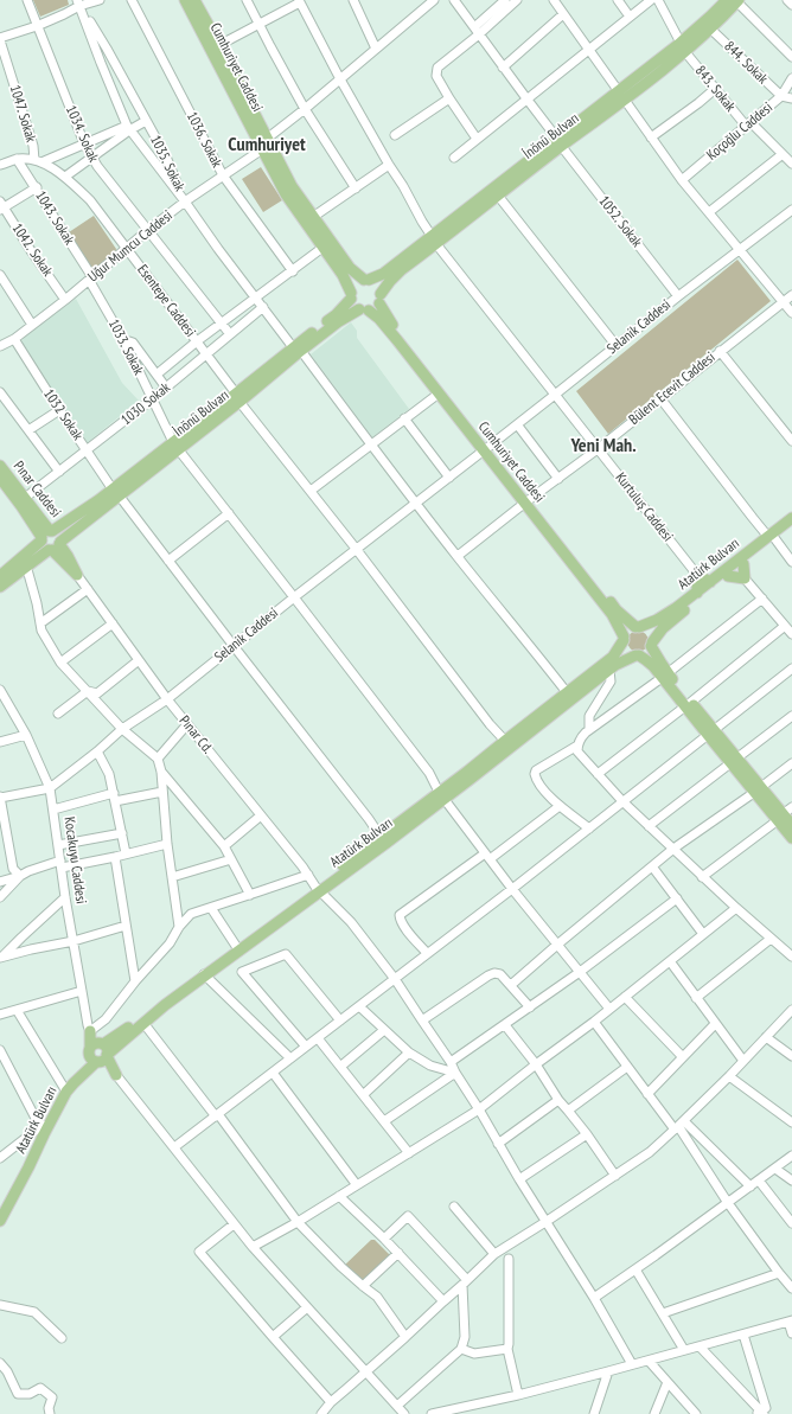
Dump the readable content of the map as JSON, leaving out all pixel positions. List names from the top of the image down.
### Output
{
  "streets": {
    "main road": [
      "Cumhuriyet Caddesi",
      "İnönü Bulvarı",
      "Pınar Caddesi",
      "Atatürk Bulvarı",
      "Kocakuyu Caddesi"
    ],
    "street": [
      "844. Sokak",
      "843. Sokak",
      "1047. Sokak",
      "Koçoğlu Caddesi",
      "1034. Sokak",
      "1036. Sokak",
      "1035. Sokak",
      "1043. Sokak",
      "1052. Sokak",
      "Uğur Mumcu Caddesi",
      "1042. Sokak",
      "Esentepe Caddesi",
      "Selanik Caddesi",
      "1033. Sokak",
      "Bülent Ecevit Caddesi",
      "1030 Sokak",
      "1032 Sokak",
      "Kurtuluş Caddesi",
      "Pınar Cd."
    ]
  },
  "crossings": [
    ["844. Sokak", "Koçoğlu Caddesi"],
    ["844. Sokak", "İnönü Bulvarı"],
    ["Cumhuriyet Caddesi", "İnönü Bulvarı"],
    ["Cumhuriyet Caddesi", "Uğur Mumcu Caddesi"],
    ["Cumhuriyet Caddesi", "Selanik Caddesi"],
    ["Cumhuriyet Caddesi", "Bülent Ecevit Caddesi"],
    ["Cumhuriyet Caddesi", "Atatürk Bulvarı"],
    ["843. Sokak", "Koçoğlu Caddesi"],
    ["843. Sokak", "İnönü Bulvarı"],
    ["1047. Sokak", "Esentepe Caddesi"],
    ["1034. Sokak", "Uğur Mumcu Caddesi"],
    ["1034. Sokak", "1030 Sokak"],
    ["İnönü Bulvarı", "1052. Sokak"],
    ["İnönü Bulvarı", "Esentepe Caddesi"],
    ["İnönü Bulvarı", "1033. Sokak"],
    ["İnönü Bulvarı", "1032 Sokak"],
    ["İnönü Bulvarı", "Pınar Caddesi"],
    ["İnönü Bulvarı", "Kurtuluş Caddesi"],
    ["1036. Sokak", "Uğur Mumcu Caddesi"],
    ["1035. Sokak", "Uğur Mumcu Caddesi"],
    ["1043. Sokak", "Uğur Mumcu Caddesi"],
    ["1043. Sokak", "Esentepe Caddesi"],
    ["1043. Sokak", "1033. Sokak"],
    ["1052. Sokak", "Selanik Caddesi"],
    ["Uğur Mumcu Caddesi", "1042. Sokak"],
    ["Uğur Mumcu Caddesi", "Esentepe Caddesi"],
    ["Uğur Mumcu Caddesi", "1033. Sokak"],
    ["Uğur Mumcu Caddesi", "1032 Sokak"],
    ["Uğur Mumcu Caddesi", "Kurtuluş Caddesi"],
    ["Esentepe Caddesi", "Selanik Caddesi"],
    ["Esentepe Caddesi", "1030 Sokak"],
    ["Esentepe Caddesi", "Atatürk Bulvarı"],
    ["Selanik Caddesi", "1033. Sokak"],
    ["Selanik Caddesi", "1032 Sokak"],
    ["Selanik Caddesi", "Kurtuluş Caddesi"],
    ["Selanik Caddesi", "Pınar Cd."],
    ["Selanik Caddesi", "Kocakuyu Caddesi"],
    ["1033. Sokak", "1030 Sokak"],
    ["1033. Sokak", "Atatürk Bulvarı"],
    ["Bülent Ecevit Caddesi", "Kurtuluş Caddesi"],
    ["1030 Sokak", "1032 Sokak"],
    ["1030 Sokak", "Pınar Caddesi"],
    ["1032 Sokak", "Atatürk Bulvarı"],
    ["Atatürk Bulvarı", "Pınar Cd."],
    ["Atatürk Bulvarı", "Kocakuyu Caddesi"]
  ],
  "districts": ["Cumhuriyet", "Yeni Mah."]
}
